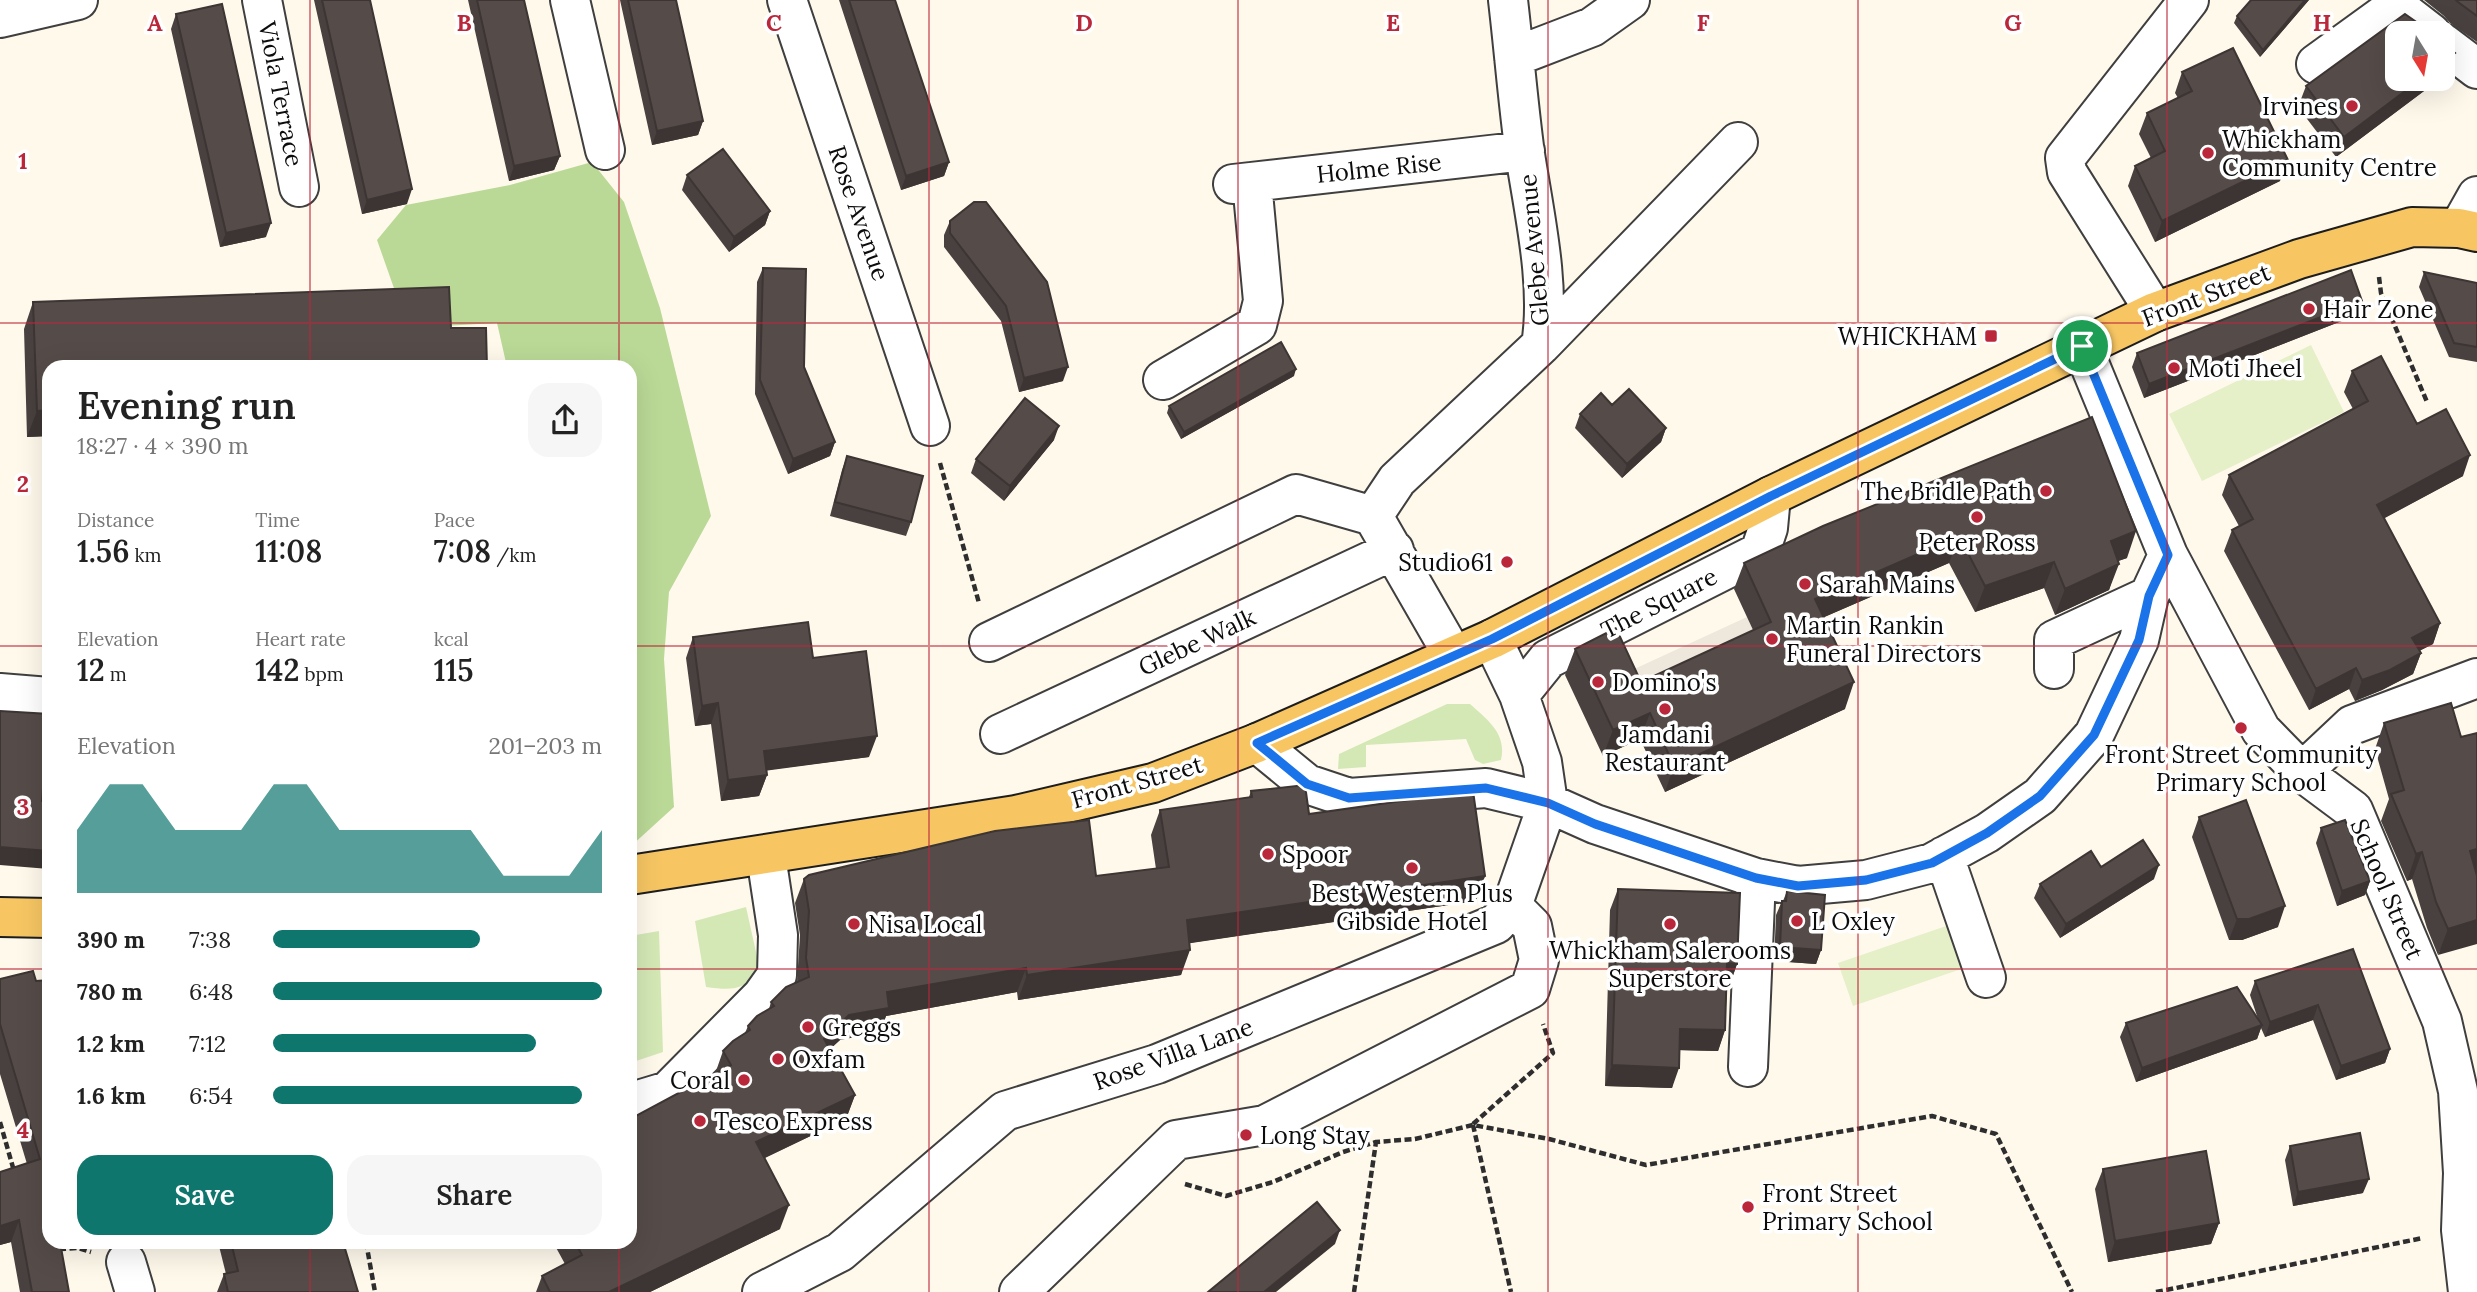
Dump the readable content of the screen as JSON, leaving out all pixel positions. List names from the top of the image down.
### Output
{
  "streets": {
    "main road": ["Front Street"],
    "street": [
      "Viola Terrace",
      "Holme Rise",
      "Rose Avenue",
      "Glebe Avenue",
      "The Square",
      "Glebe Walk",
      "School Street",
      "Rose Villa Lane"
    ]
  },
  "crossings": [
    ["Holme Rise", "Glebe Avenue"],
    ["Front Street", "The Square"],
    ["Front Street", "School Street"]
  ],
  "places": {
    "other": [
      "Irvines",
      "Whickham Community Centre",
      "Hair Zone",
      "Moti Jheel",
      "The Bridle Path",
      "Peter Ross",
      "Studio61",
      "Sarah Mains",
      "Martin Rankin Funeral Directors",
      "Domino's",
      "Jamdani Restaurant",
      "Front Street Community Primary School",
      "Spoor",
      "Best Western Plus Gibside Hotel",
      "L Oxley",
      "Nisa Local",
      "Whickham Salerooms Superstore",
      "Greggs",
      "Oxfam",
      "Coral",
      "Tesco Express",
      "Long Stay",
      "Front Street Primary School"
    ],
    "transit": ["WHICKHAM"]
  },
  "north": "bottom",
  "page": {
    "heading": ["Evening run", "18:27 · 4 × 390 m"],
    "stats": [
      ["Distance", "1.56 km"],
      ["Time", "11:08"],
      ["Pace", "7:08 /km"],
      ["Elevation", "12 m"],
      ["Heart rate", "142 bpm"],
      ["kcal", "115"]
    ],
    "chart": ["Elevation", "201–203 m"],
    "list": [
      {
        "name": "390 m",
        "note": "7:38"
      },
      {
        "name": "780 m",
        "note": "6:48"
      },
      {
        "name": "1.2 km",
        "note": "7:12"
      },
      {
        "name": "1.6 km",
        "note": "6:54"
      }
    ],
    "buttons": ["Save", "Share"]
  },
  "grid": {
    "columns": [
      "A",
      "B",
      "C",
      "D",
      "E",
      "F",
      "G",
      "H"
    ],
    "rows": [
      "1",
      "2",
      "3",
      "4"
    ]
  }
}
